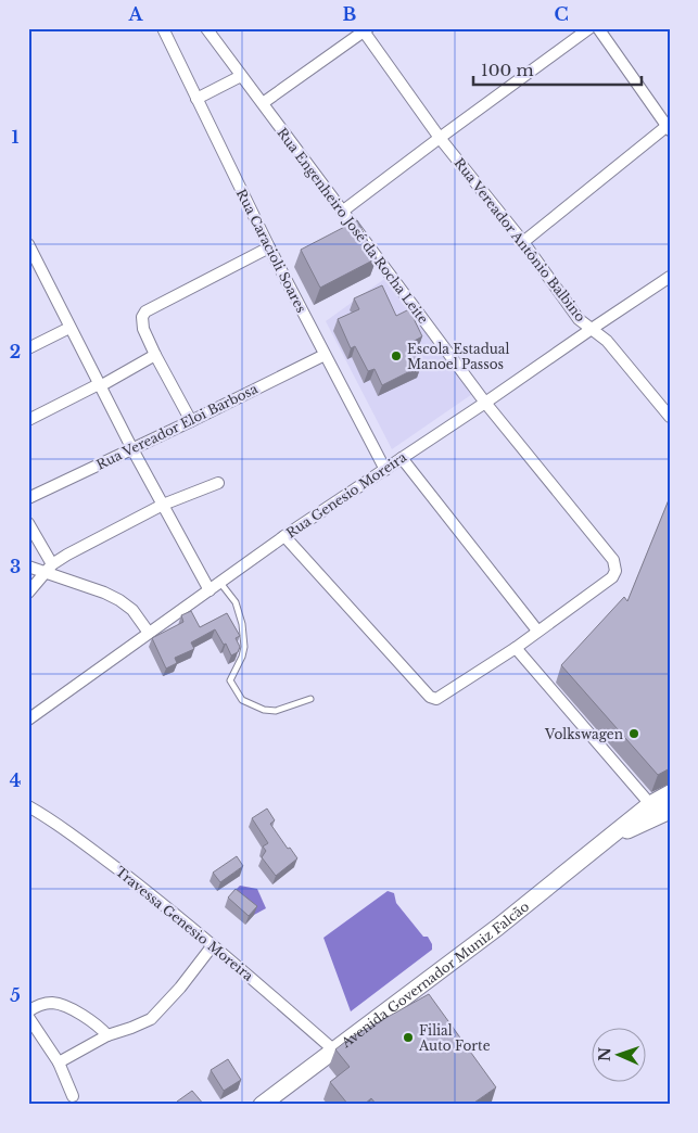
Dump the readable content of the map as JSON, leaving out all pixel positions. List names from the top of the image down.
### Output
{
  "streets": {
    "main road": ["Avenida Governador Muniz Falcão"],
    "street": [
      "Rua Engenheiro José da Rocha Leite",
      "Rua Vereador Antônio Balbino",
      "Rua Caracioli Soares",
      "Rua Vereador Eloi Barbosa",
      "Rua Genesio Moreira",
      "Travessa Genesio Moreira"
    ]
  },
  "crossings": [
    ["Rua Engenheiro José da Rocha Leite", "Rua Genesio Moreira"],
    ["Rua Vereador Antônio Balbino", "Rua Genesio Moreira"],
    ["Rua Caracioli Soares", "Rua Vereador Eloi Barbosa"],
    ["Rua Caracioli Soares", "Rua Genesio Moreira"],
    ["Travessa Genesio Moreira", "Avenida Governador Muniz Falcão"]
  ],
  "places": ["Escola Estadual Manoel Passos", "Volkswagen", "Filial Auto Forte"],
  "scale_bar": "100 m",
  "north": "left",
  "grid": {
    "columns": ["A", "B", "C"],
    "rows": [
      "1",
      "2",
      "3",
      "4",
      "5"
    ]
  }
}
